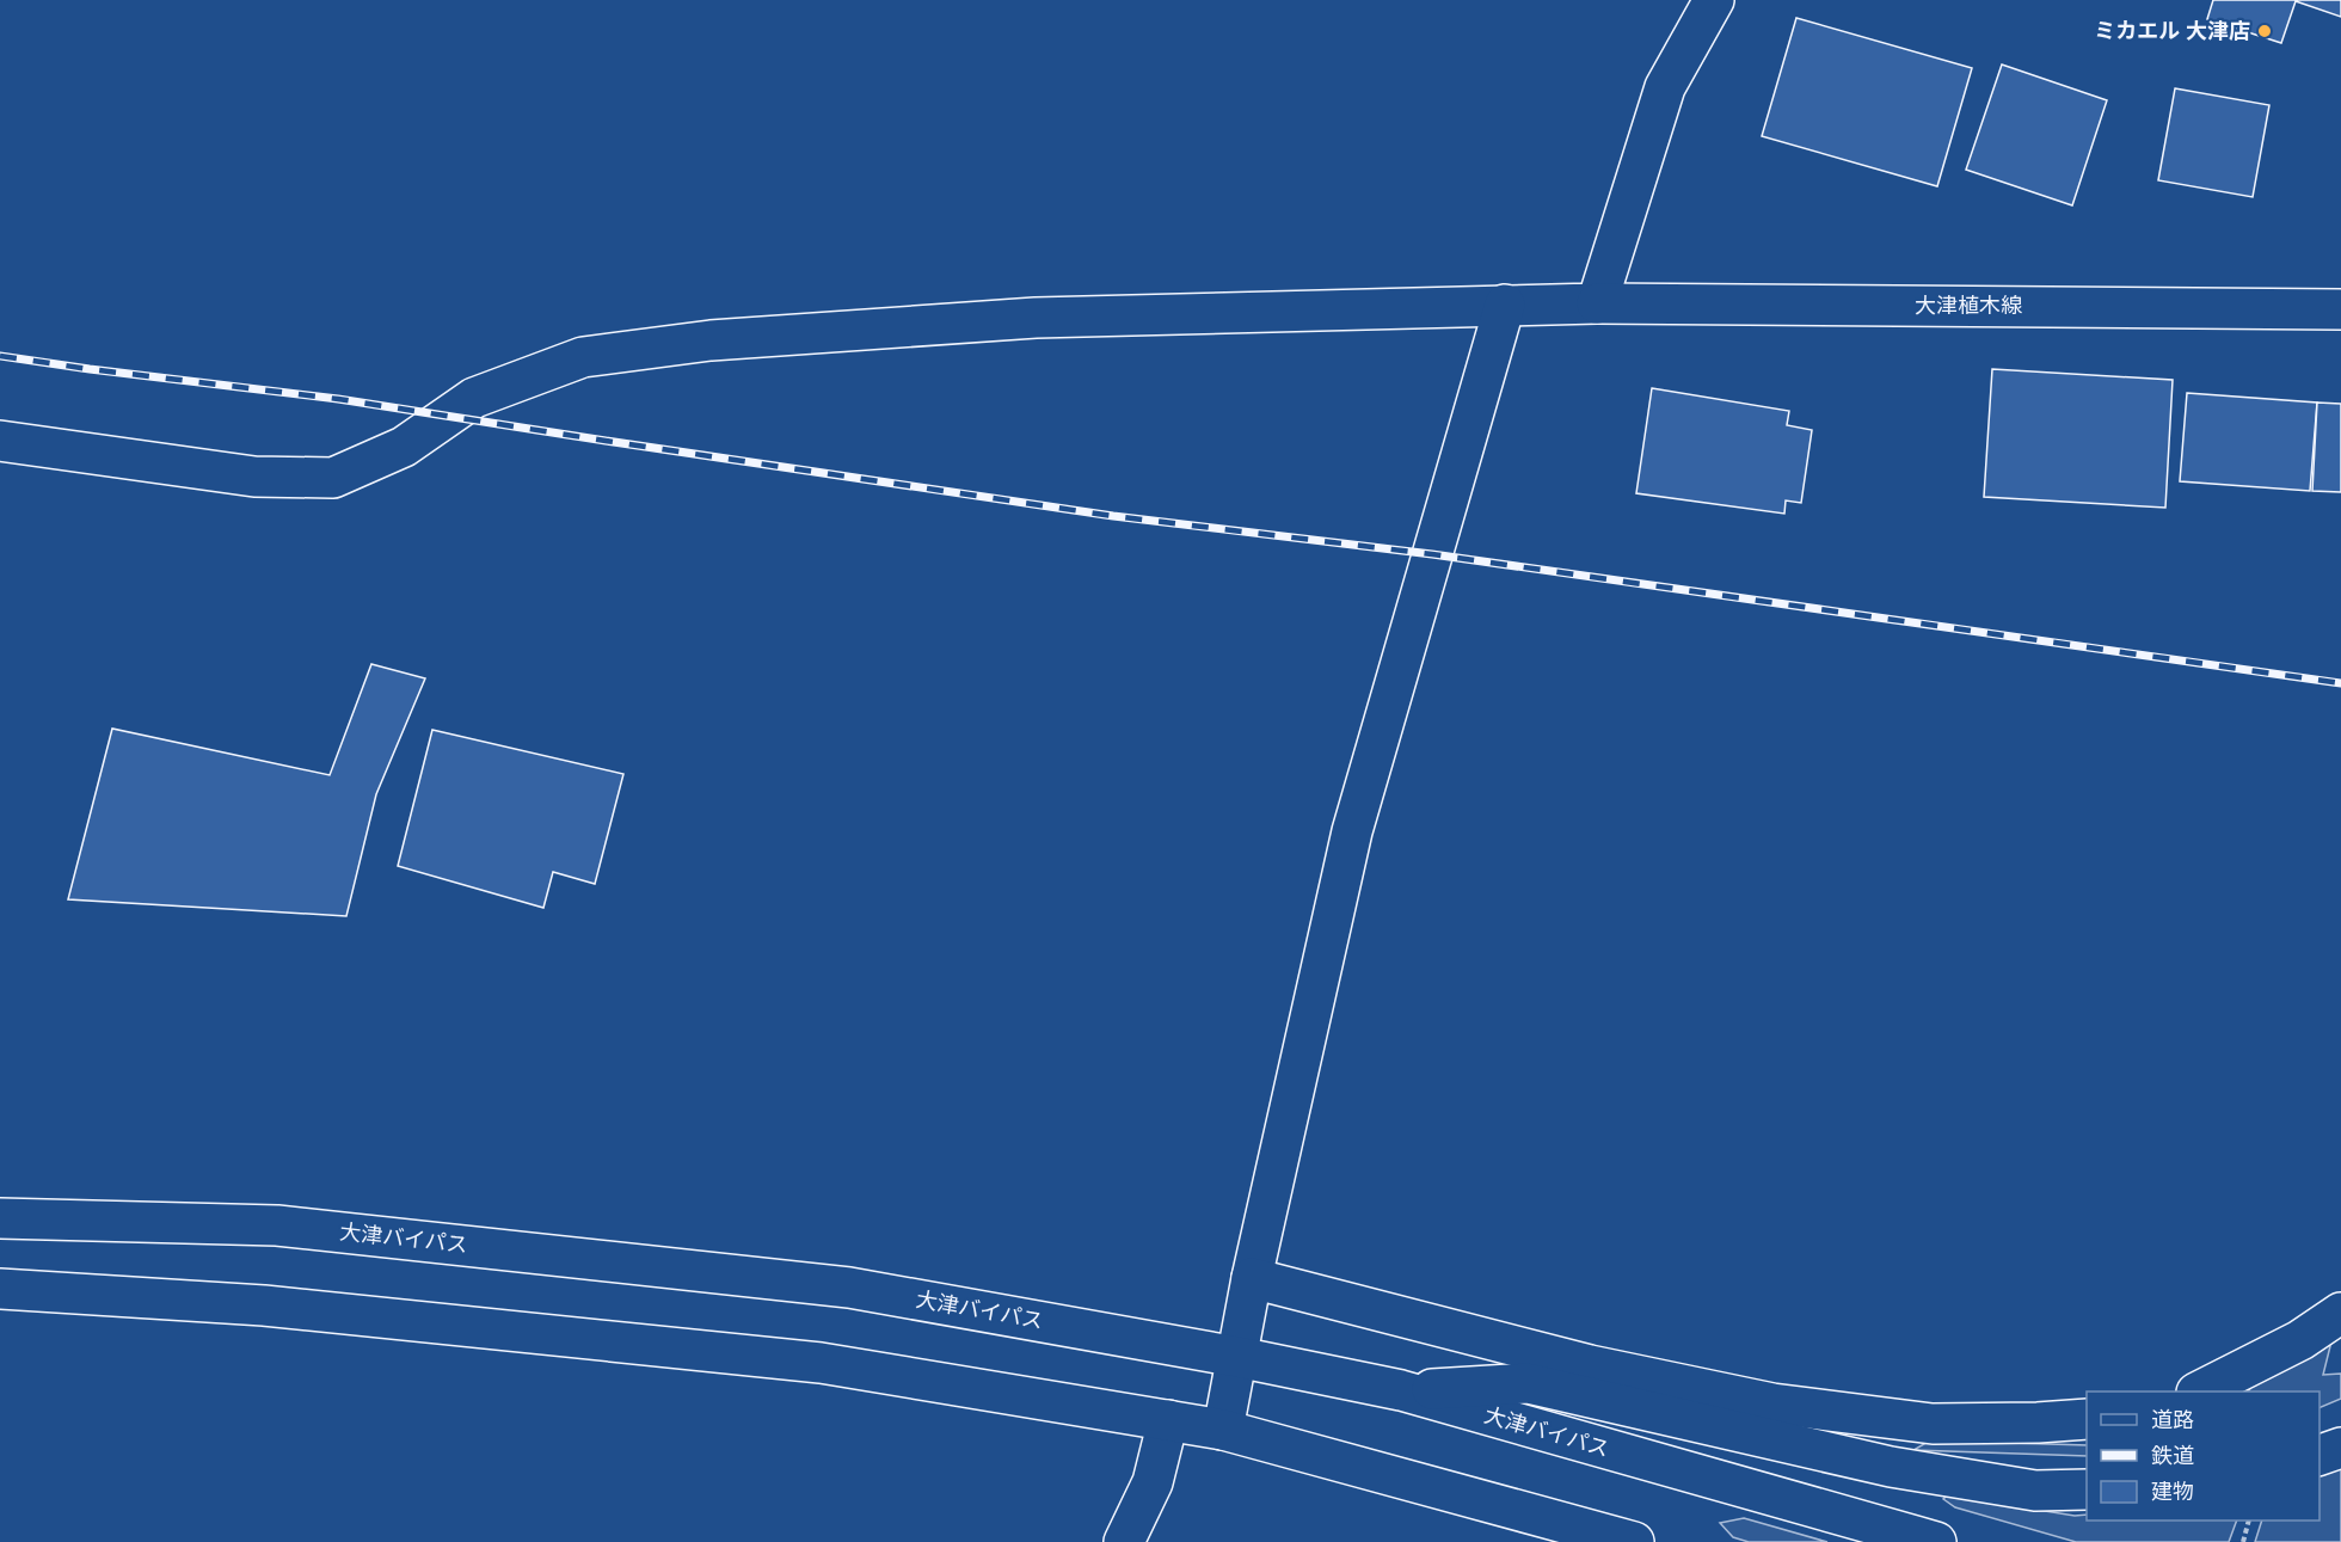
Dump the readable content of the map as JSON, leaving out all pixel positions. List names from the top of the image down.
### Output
{
  "streets": {
    "main road": ["大津植木線", "大津バイパス"]
  },
  "places": ["ミカエル 大津店"],
  "legend": ["道路", "鉄道", "建物"]
}
